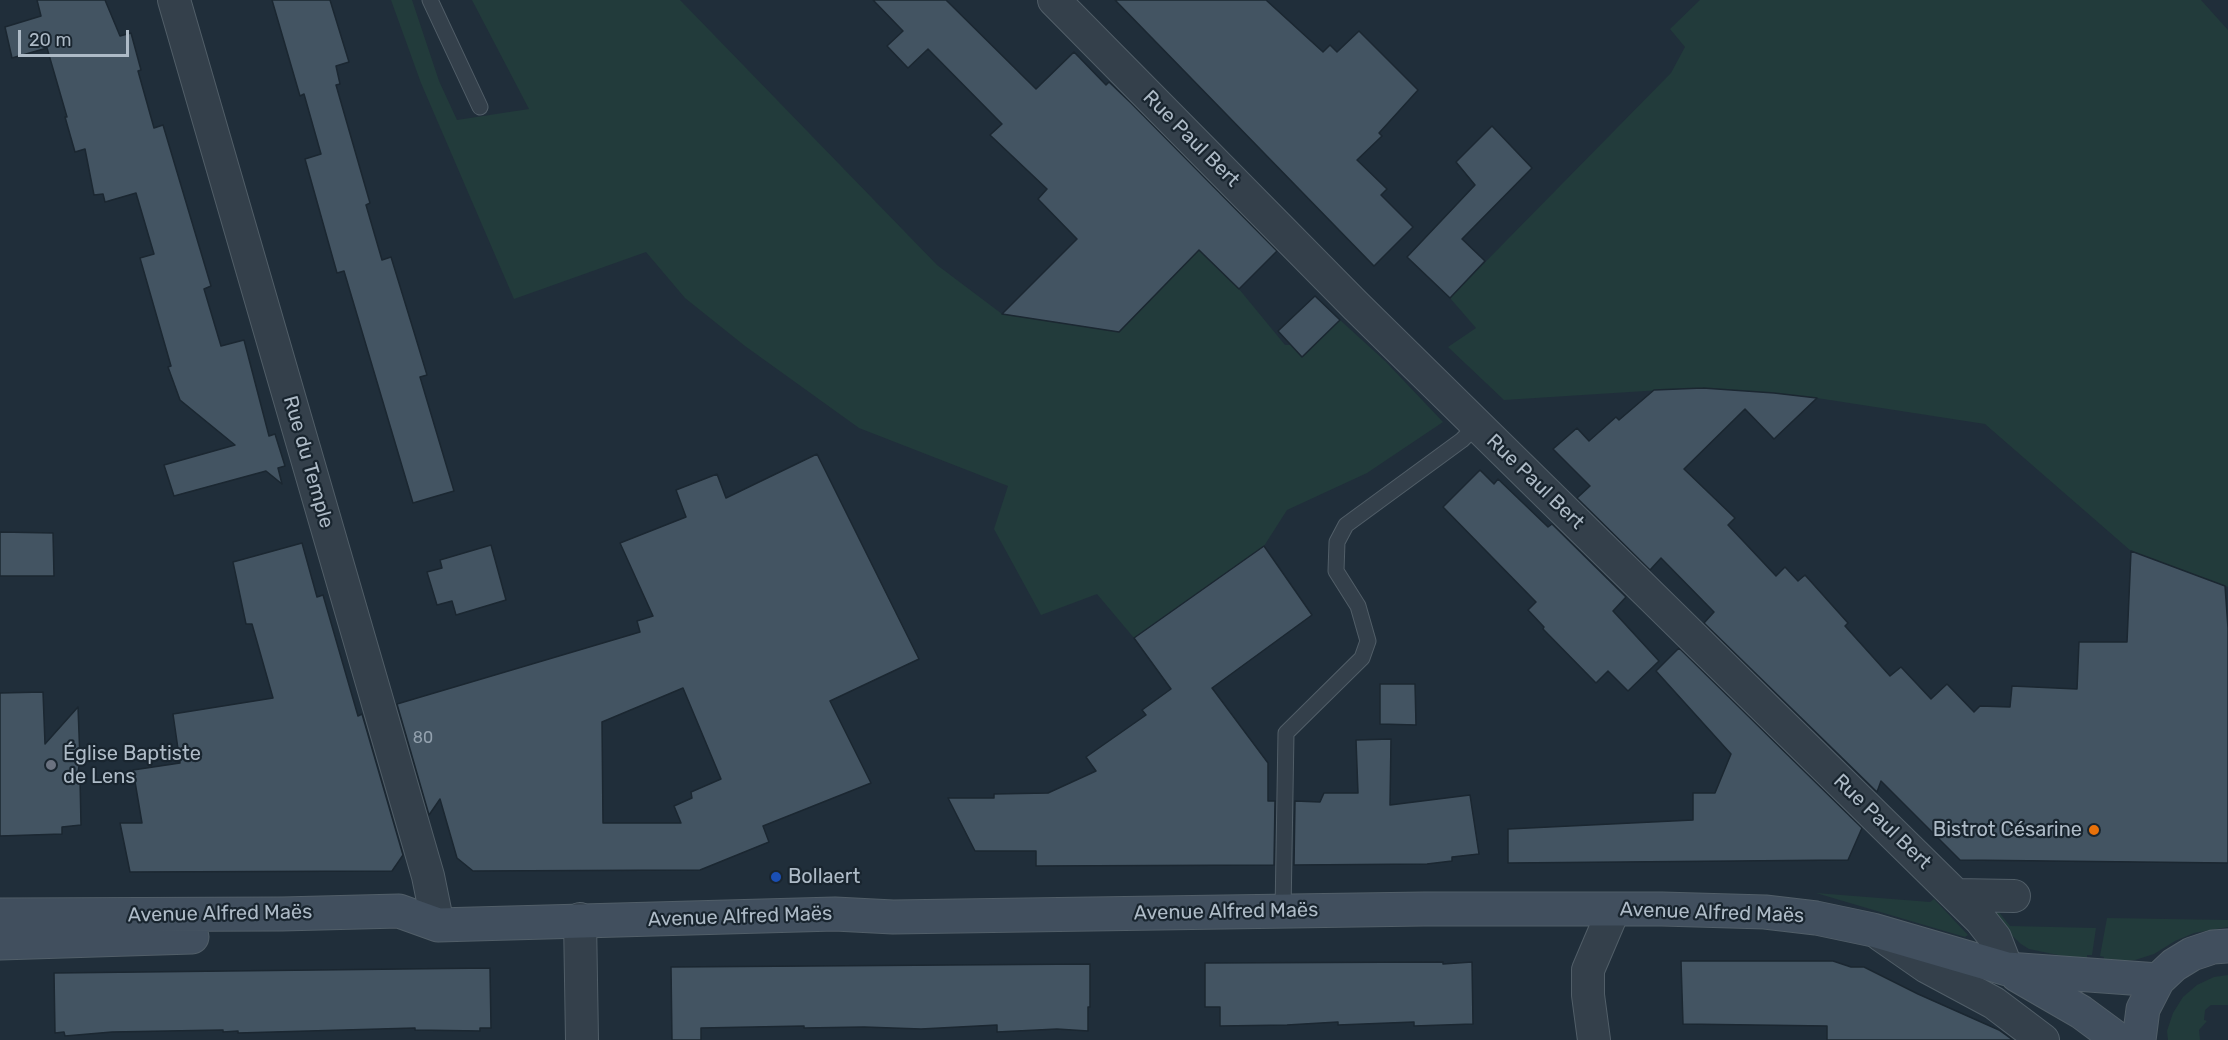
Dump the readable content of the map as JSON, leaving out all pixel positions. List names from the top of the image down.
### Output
{
  "streets": {
    "main road": ["Avenue Alfred Maës"],
    "street": ["Rue Paul Bert", "Rue du Temple"]
  },
  "crossings": [
    ["Rue Paul Bert", "Avenue Alfred Maës"],
    ["Rue du Temple", "Avenue Alfred Maës"]
  ],
  "places": ["Église Baptiste de Lens", "Bistrot Césarine", "Bollaert"],
  "house_numbers": ["80"],
  "scale_bar": "20 m"
}
